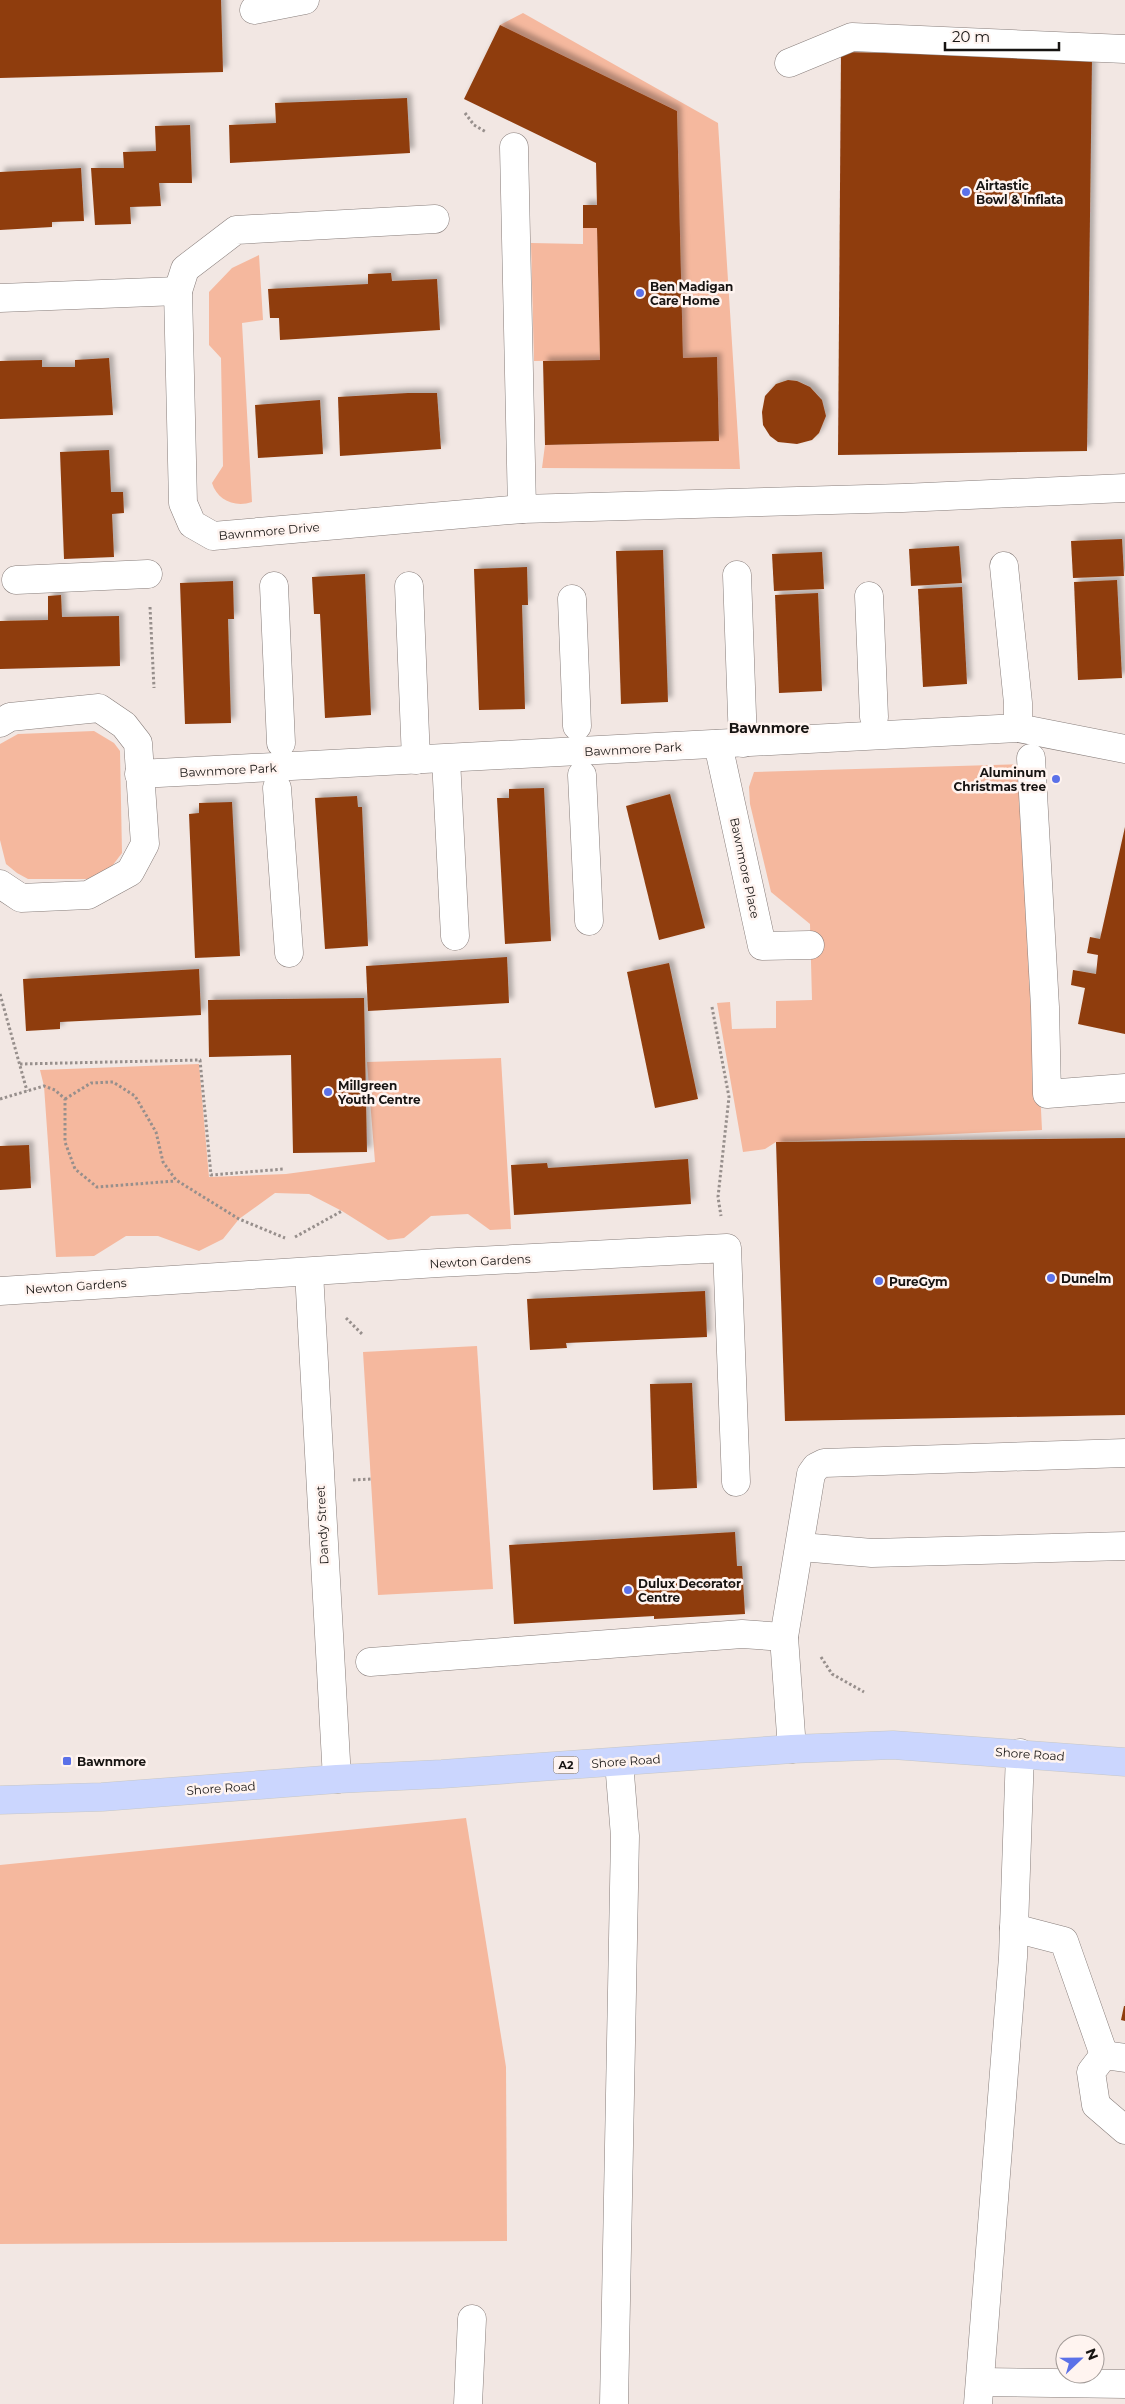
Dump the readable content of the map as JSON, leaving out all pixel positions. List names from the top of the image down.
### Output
{
  "streets": {
    "main road": ["Shore Road", "A2"],
    "street": [
      "Bawnmore Drive",
      "Bawnmore Park",
      "Bawnmore Place",
      "Newton Gardens",
      "Dandy Street"
    ]
  },
  "crossings": [
    ["Bawnmore Park", "Bawnmore Place"],
    ["Newton Gardens", "Dandy Street"],
    ["Dandy Street", "Shore Road"]
  ],
  "districts": ["Bawnmore"],
  "places": {
    "other": [
      "Airtastic Bowl & Inflata",
      "Ben Madigan Care Home",
      "Aluminum Christmas tree",
      "Millgreen Youth Centre",
      "Dunelm",
      "PureGym",
      "Dulux Decorator Centre"
    ],
    "transit": ["Bawnmore"]
  },
  "scale_bar": "20 m",
  "north": "right"
}
